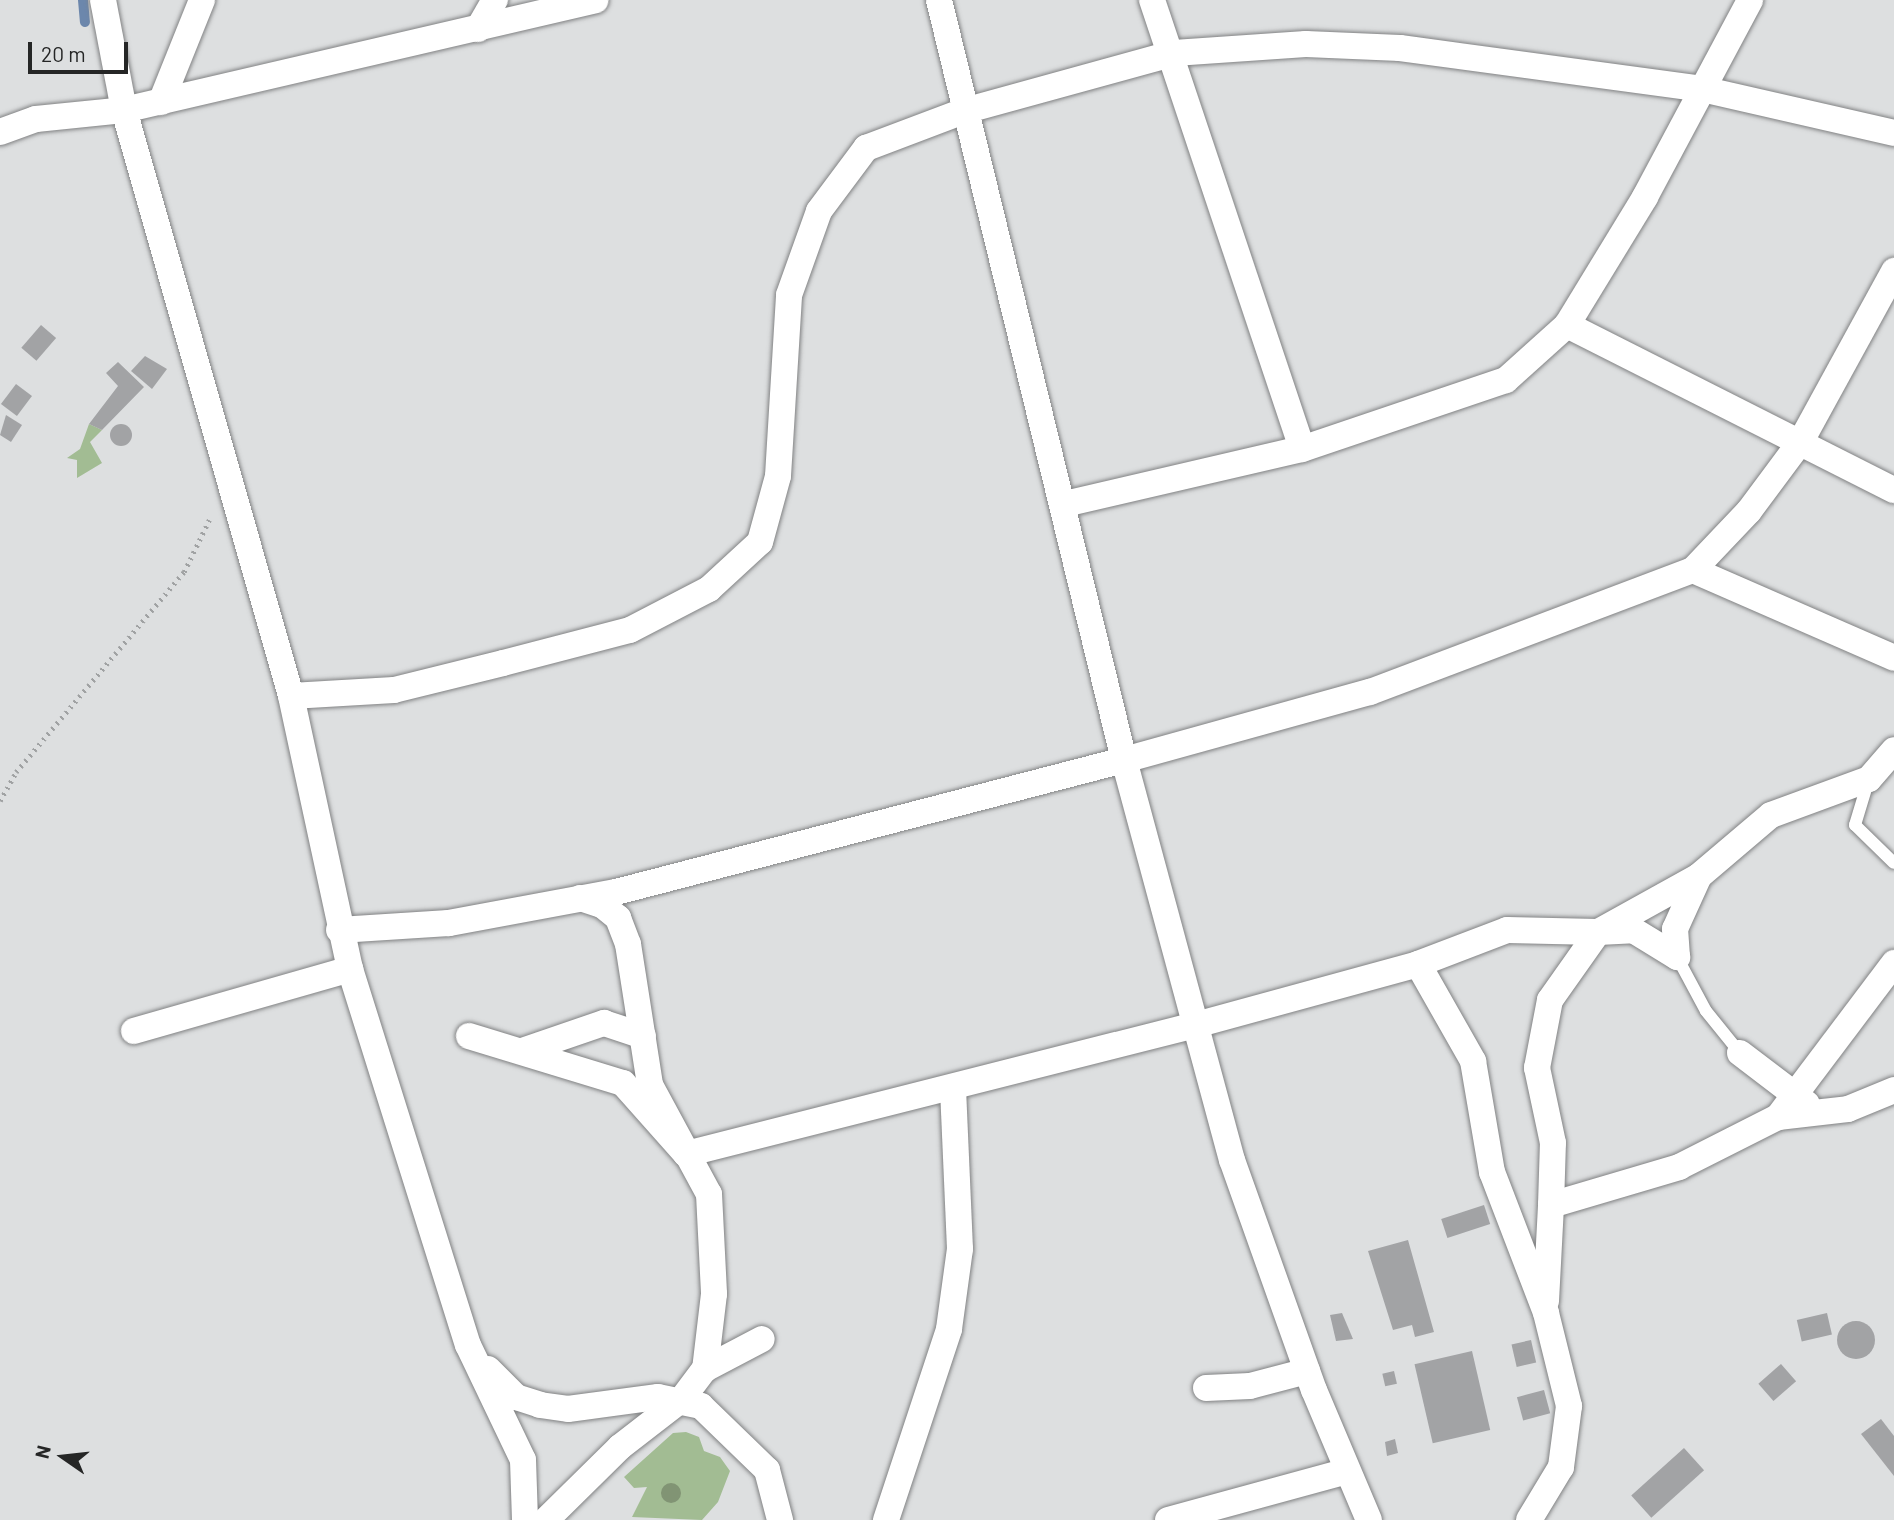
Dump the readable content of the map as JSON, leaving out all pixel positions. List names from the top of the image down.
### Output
{
  "scale_bar": "20 m",
  "north": "left"
}
